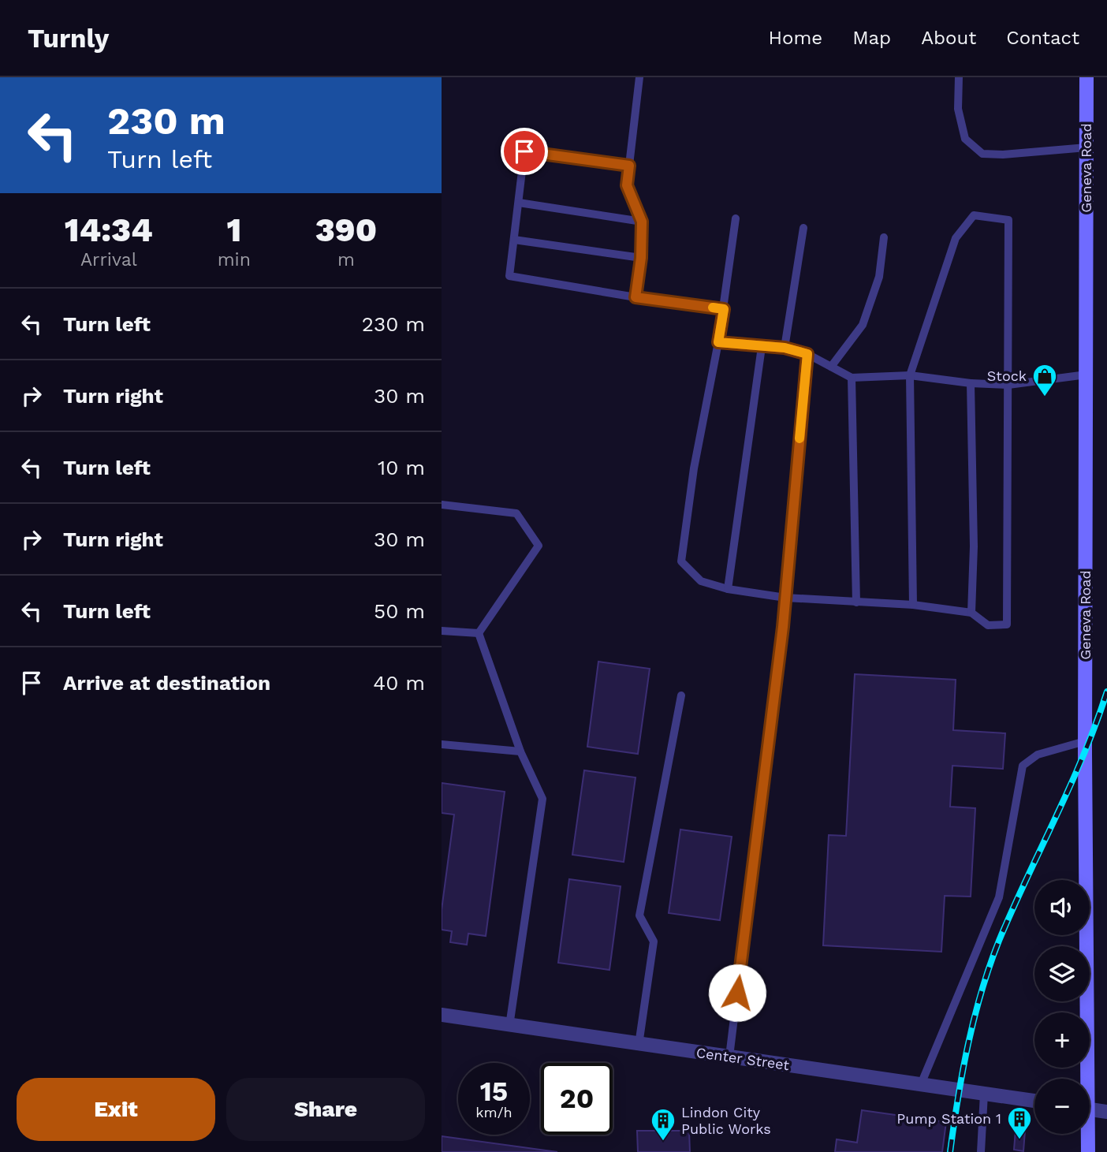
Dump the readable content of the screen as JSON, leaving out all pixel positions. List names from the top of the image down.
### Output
{
  "streets": {
    "main road": ["Geneva Road"],
    "street": ["Center Street"]
  },
  "places": {
    "shop": ["Stock"],
    "building": ["Pump Station 1", "Lindon City Public Works"]
  },
  "page": {
    "header": "Turnly",
    "nav": [
      "Home",
      "Map",
      "About",
      "Contact"
    ],
    "turn": ["230 m", "Turn left"],
    "eta": [
      "14:34",
      "Arrival",
      "1",
      "min",
      "390",
      "m"
    ],
    "list": [
      {
        "name": "Turn left",
        "value": "230 m"
      },
      {
        "name": "Turn right",
        "value": "30 m"
      },
      {
        "name": "Turn left",
        "value": "10 m"
      },
      {
        "name": "Turn right",
        "value": "30 m"
      },
      {
        "name": "Turn left",
        "value": "50 m"
      },
      {
        "name": "Arrive at destination",
        "value": "40 m"
      }
    ],
    "map_buttons": ["+", "−"],
    "speed": "15 km/h",
    "limit": "20",
    "buttons": ["Exit", "Share"]
  }
}
